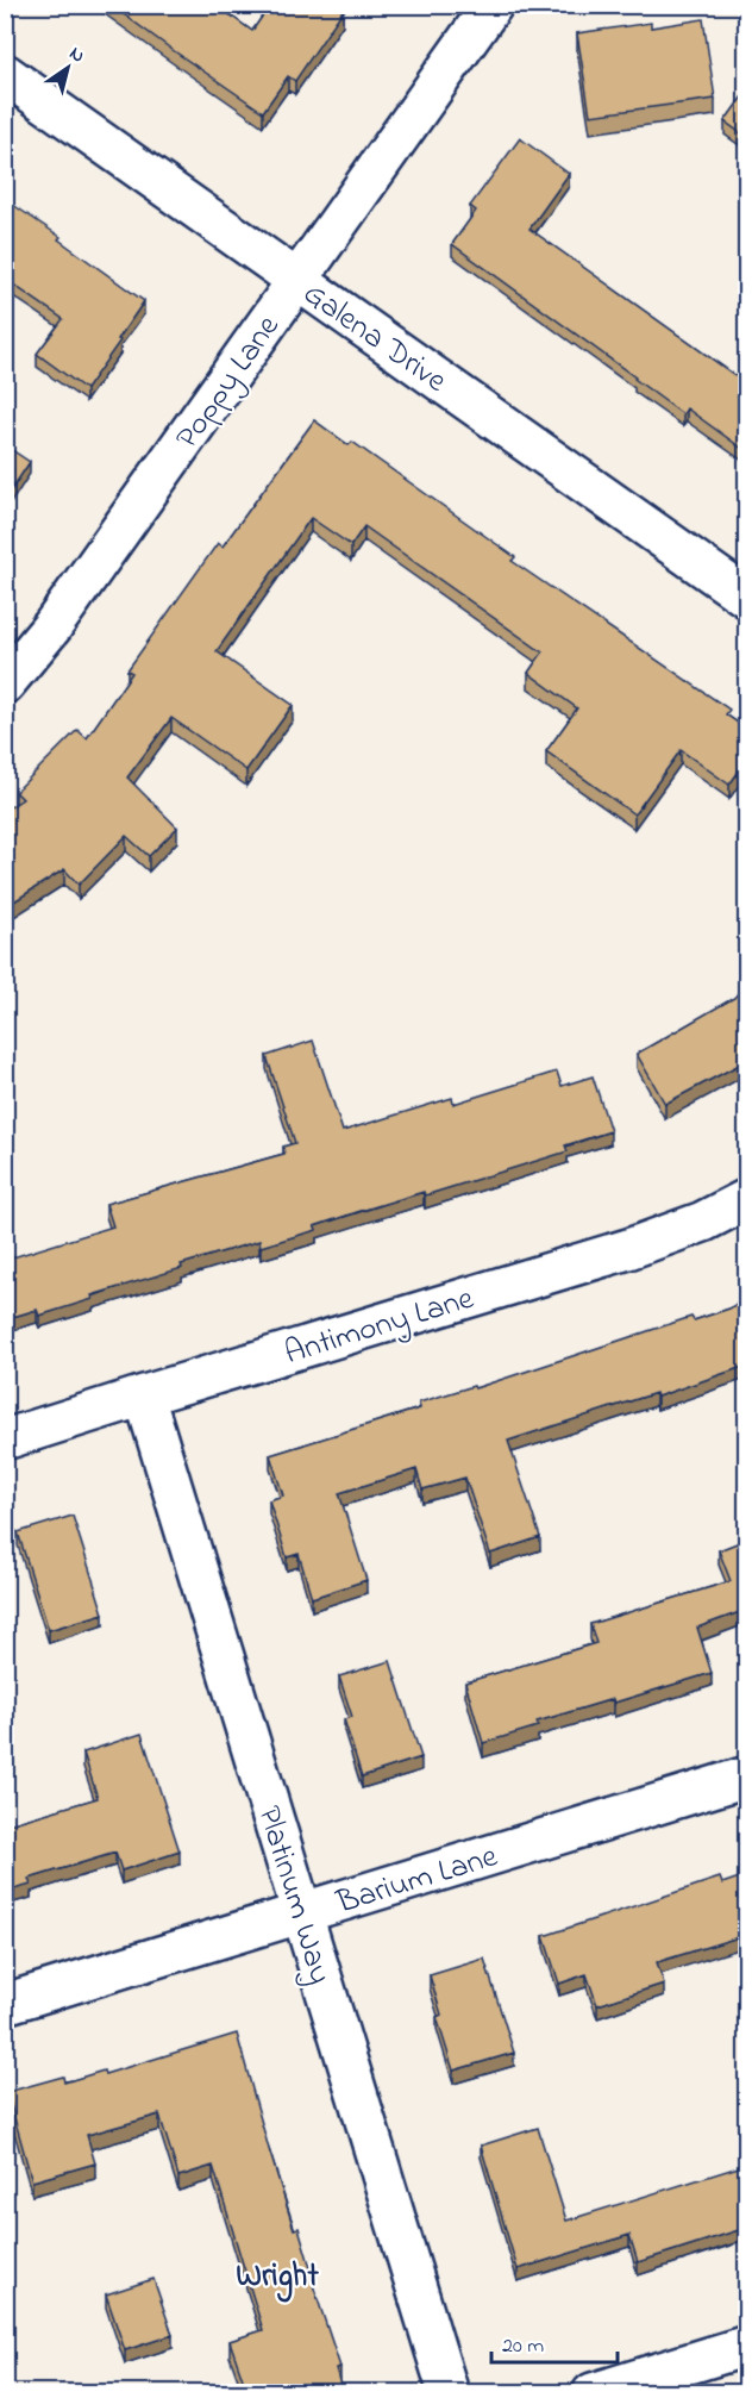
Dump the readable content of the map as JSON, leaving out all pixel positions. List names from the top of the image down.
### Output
{
  "streets": {
    "street": [
      "Galena Drive",
      "Poppy Lane",
      "Antimony Lane",
      "Barium Lane",
      "Platinum Way"
    ]
  },
  "crossings": [
    ["Galena Drive", "Poppy Lane"],
    ["Antimony Lane", "Platinum Way"],
    ["Barium Lane", "Platinum Way"]
  ],
  "districts": ["Wright"],
  "scale_bar": "20 m",
  "north": "top right"
}
